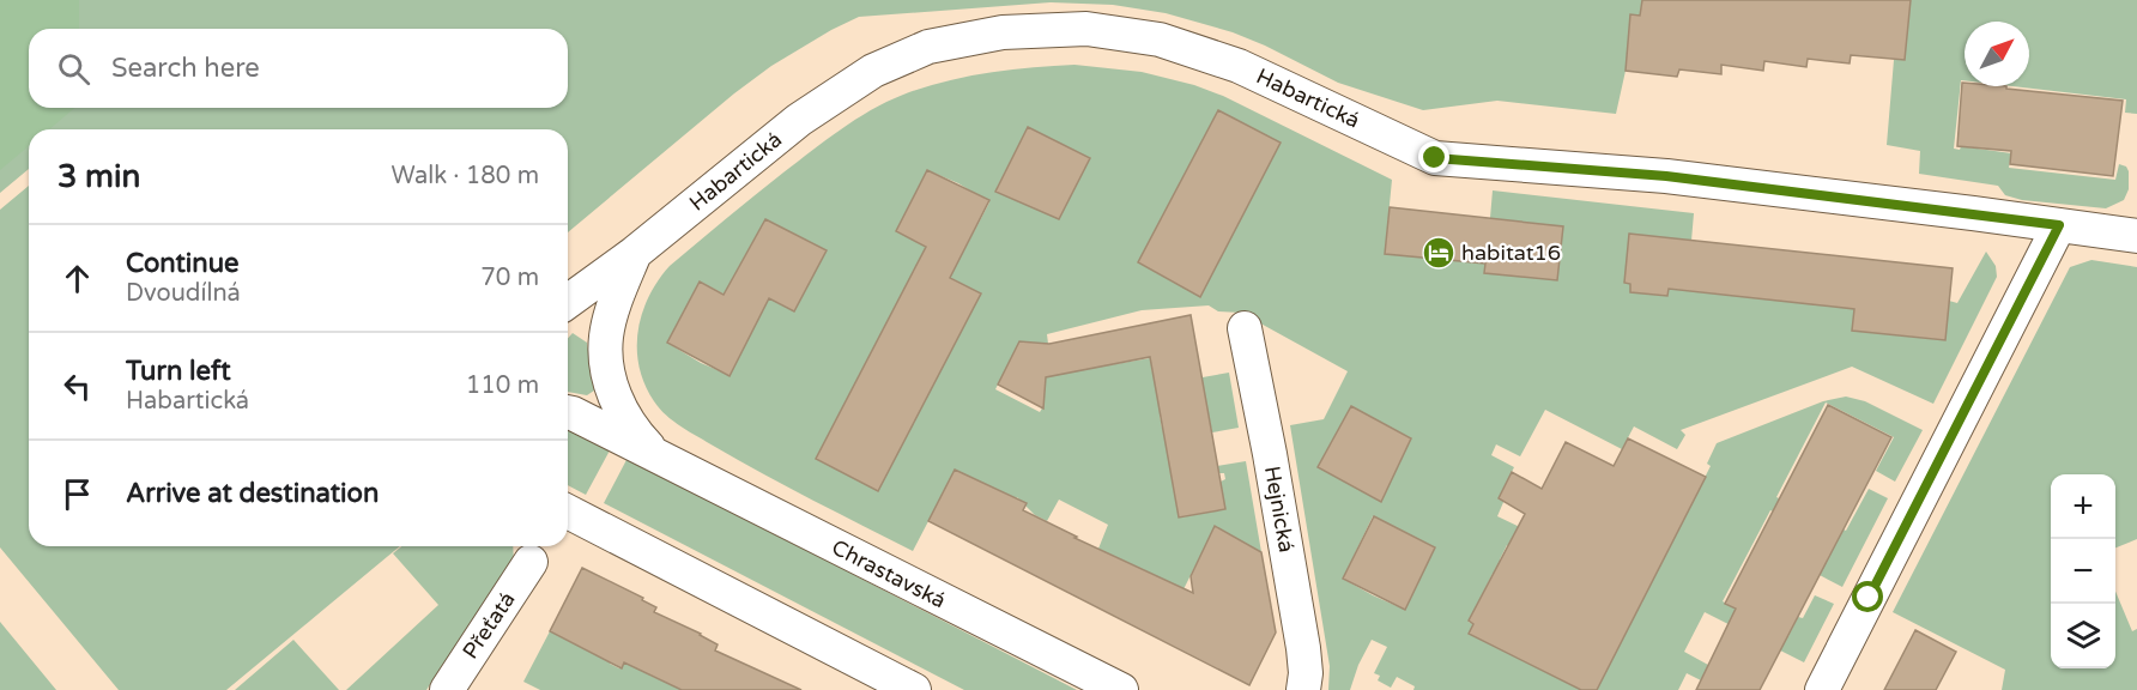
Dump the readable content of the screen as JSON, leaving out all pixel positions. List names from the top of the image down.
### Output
{
  "streets": {
    "street": [
      "Habartická",
      "Hejnická",
      "Chrastavská",
      "Přeťatá"
    ]
  },
  "crossings": [
    ["Habartická", "Chrastavská"]
  ],
  "places": {
    "hotel": ["habitat16"]
  },
  "north": "top right",
  "page": {
    "search": "Search here",
    "heading": ["3 min", "Walk · 180 m"],
    "list": [
      ["Continue", "Dvoudílná", "70 m"],
      ["Turn left", "Habartická", "110 m"],
      "Arrive at destination"
    ],
    "map_buttons": ["+", "−"]
  }
}
